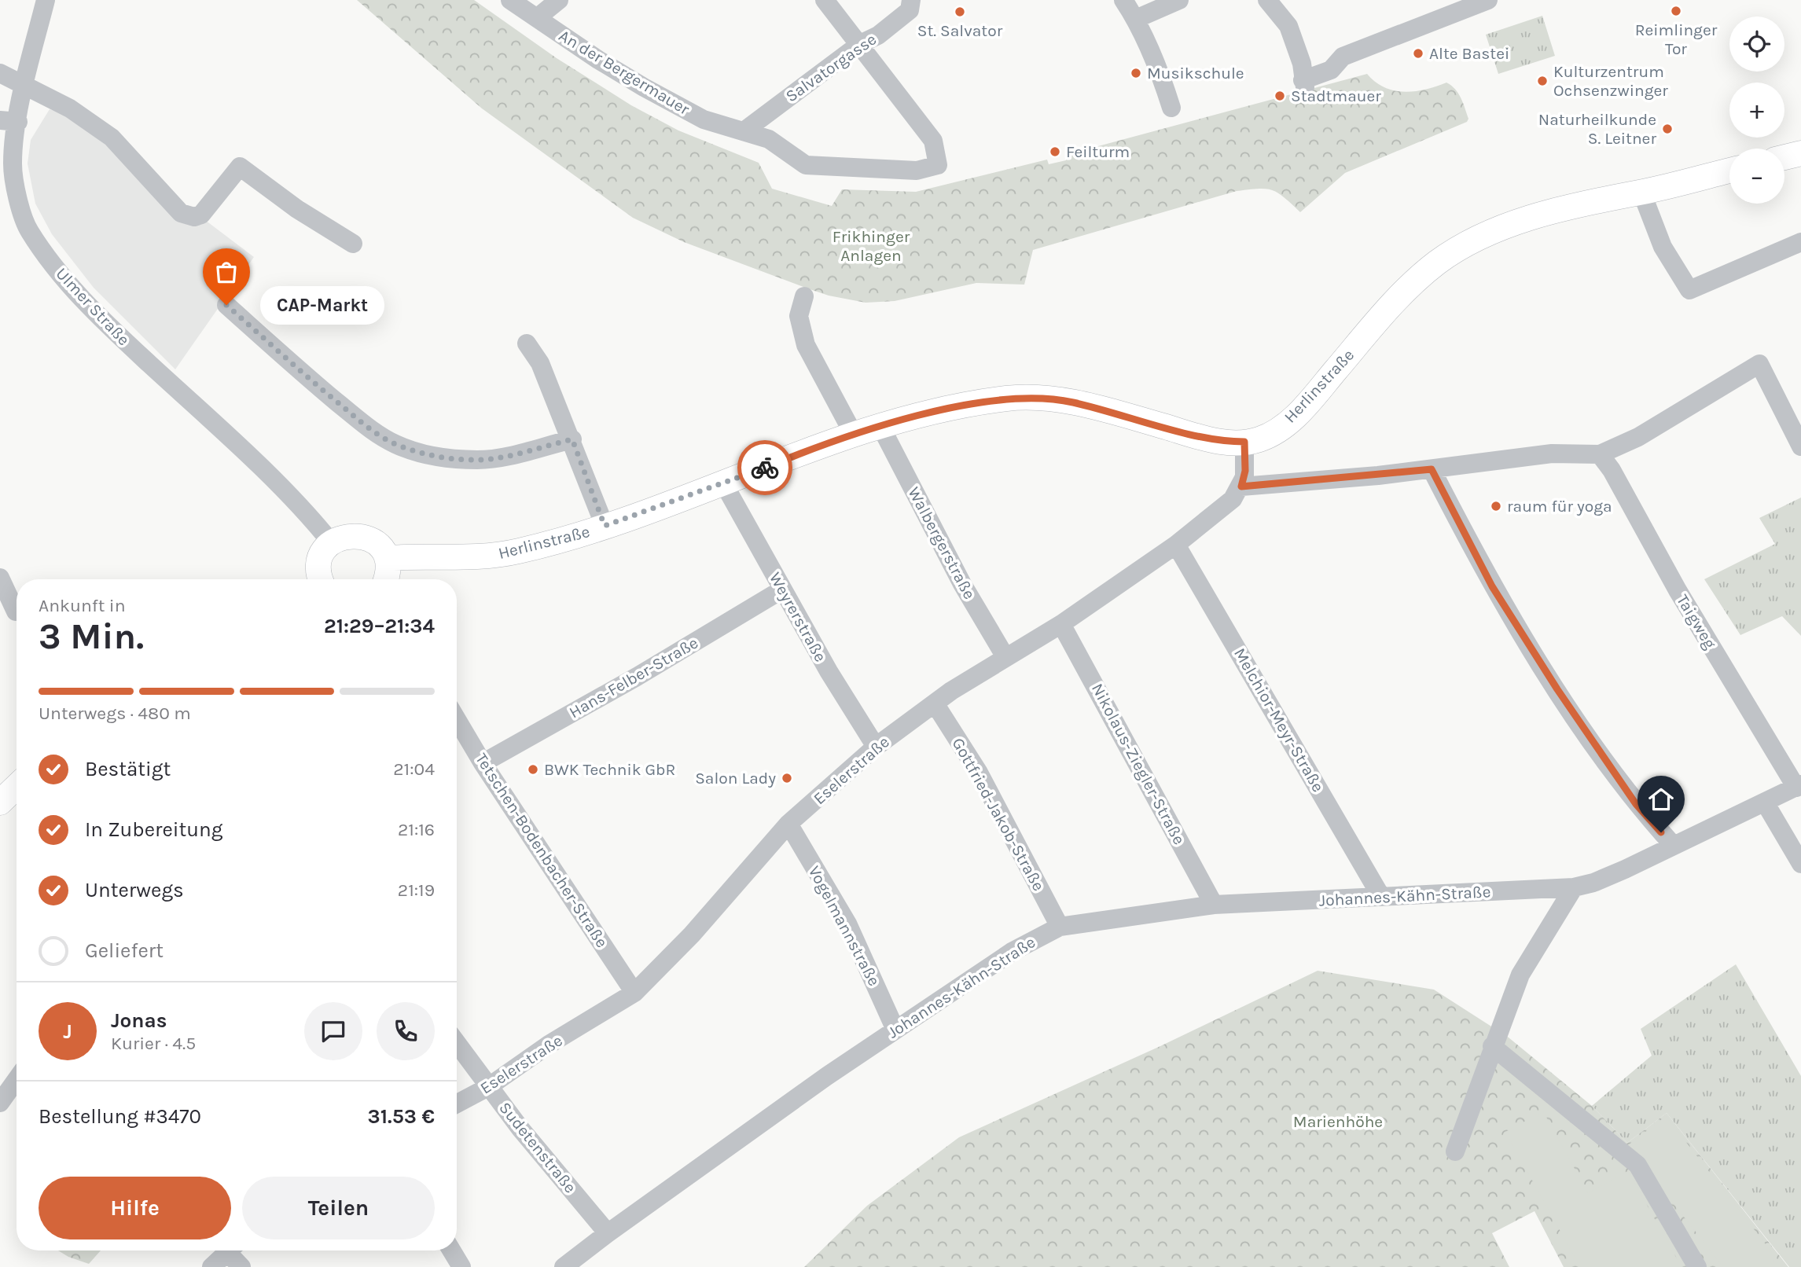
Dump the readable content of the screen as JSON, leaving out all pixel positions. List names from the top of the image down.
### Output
{
  "streets": {
    "main road": ["Herlinstraße"],
    "street": [
      "Salvatorgasse",
      "An der Bergermauer",
      "Ulmer Straße",
      "Walbergerstraße",
      "Weyrerstraße",
      "Taigweg",
      "Hans-Felber-Straße",
      "Melchior-Meyr-Straße",
      "Nikolaus-Ziegler-Straße",
      "Eselerstraße",
      "Gottfried-Jakob-Straße",
      "Tetschen-Bodenbacher-Straße",
      "Johannes-Kähn-Straße",
      "Vogelmannstraße",
      "Sudetenstraße"
    ]
  },
  "crossings": [
    ["Salvatorgasse", "An der Bergermauer"],
    ["Herlinstraße", "Walbergerstraße"],
    ["Herlinstraße", "Weyrerstraße"],
    ["Walbergerstraße", "Eselerstraße"],
    ["Weyrerstraße", "Hans-Felber-Straße"],
    ["Weyrerstraße", "Eselerstraße"],
    ["Taigweg", "Johannes-Kähn-Straße"],
    ["Hans-Felber-Straße", "Tetschen-Bodenbacher-Straße"],
    ["Melchior-Meyr-Straße", "Eselerstraße"],
    ["Melchior-Meyr-Straße", "Johannes-Kähn-Straße"],
    ["Nikolaus-Ziegler-Straße", "Eselerstraße"],
    ["Nikolaus-Ziegler-Straße", "Johannes-Kähn-Straße"],
    ["Eselerstraße", "Gottfried-Jakob-Straße"],
    ["Eselerstraße", "Tetschen-Bodenbacher-Straße"],
    ["Eselerstraße", "Vogelmannstraße"],
    ["Eselerstraße", "Sudetenstraße"],
    ["Gottfried-Jakob-Straße", "Johannes-Kähn-Straße"],
    ["Johannes-Kähn-Straße", "Vogelmannstraße"],
    ["Johannes-Kähn-Straße", "Sudetenstraße"]
  ],
  "parks": ["Frikhinger Anlagen", "Marienhöhe"],
  "places": [
    "Reimlinger Tor",
    "St. Salvator",
    "Alte Bastei",
    "Musikschule",
    "Kulturzentrum Ochsenzwinger",
    "Stadtmauer",
    "Naturheilkunde S. Leitner",
    "Feilturm",
    "CAP-Markt",
    "raum für yoga",
    "BWK Technik GbR",
    "Salon Lady"
  ],
  "page": {
    "map_buttons": ["+", "−"],
    "bubble": "CAP-Markt",
    "heading": ["3 Min.", "Ankunft in", "21:29–21:34"],
    "panel": [
      "Jonas",
      "Kurier · 4.5",
      "Bestellung #3470",
      "31.53 €"
    ],
    "bar": "Unterwegs · 480 m",
    "list": [
      ["Bestätigt", "21:04"],
      ["In Zubereitung", "21:16"],
      ["Unterwegs", "21:19"],
      "Geliefert"
    ],
    "round": "J",
    "buttons": ["Hilfe", "Teilen"]
  }
}
